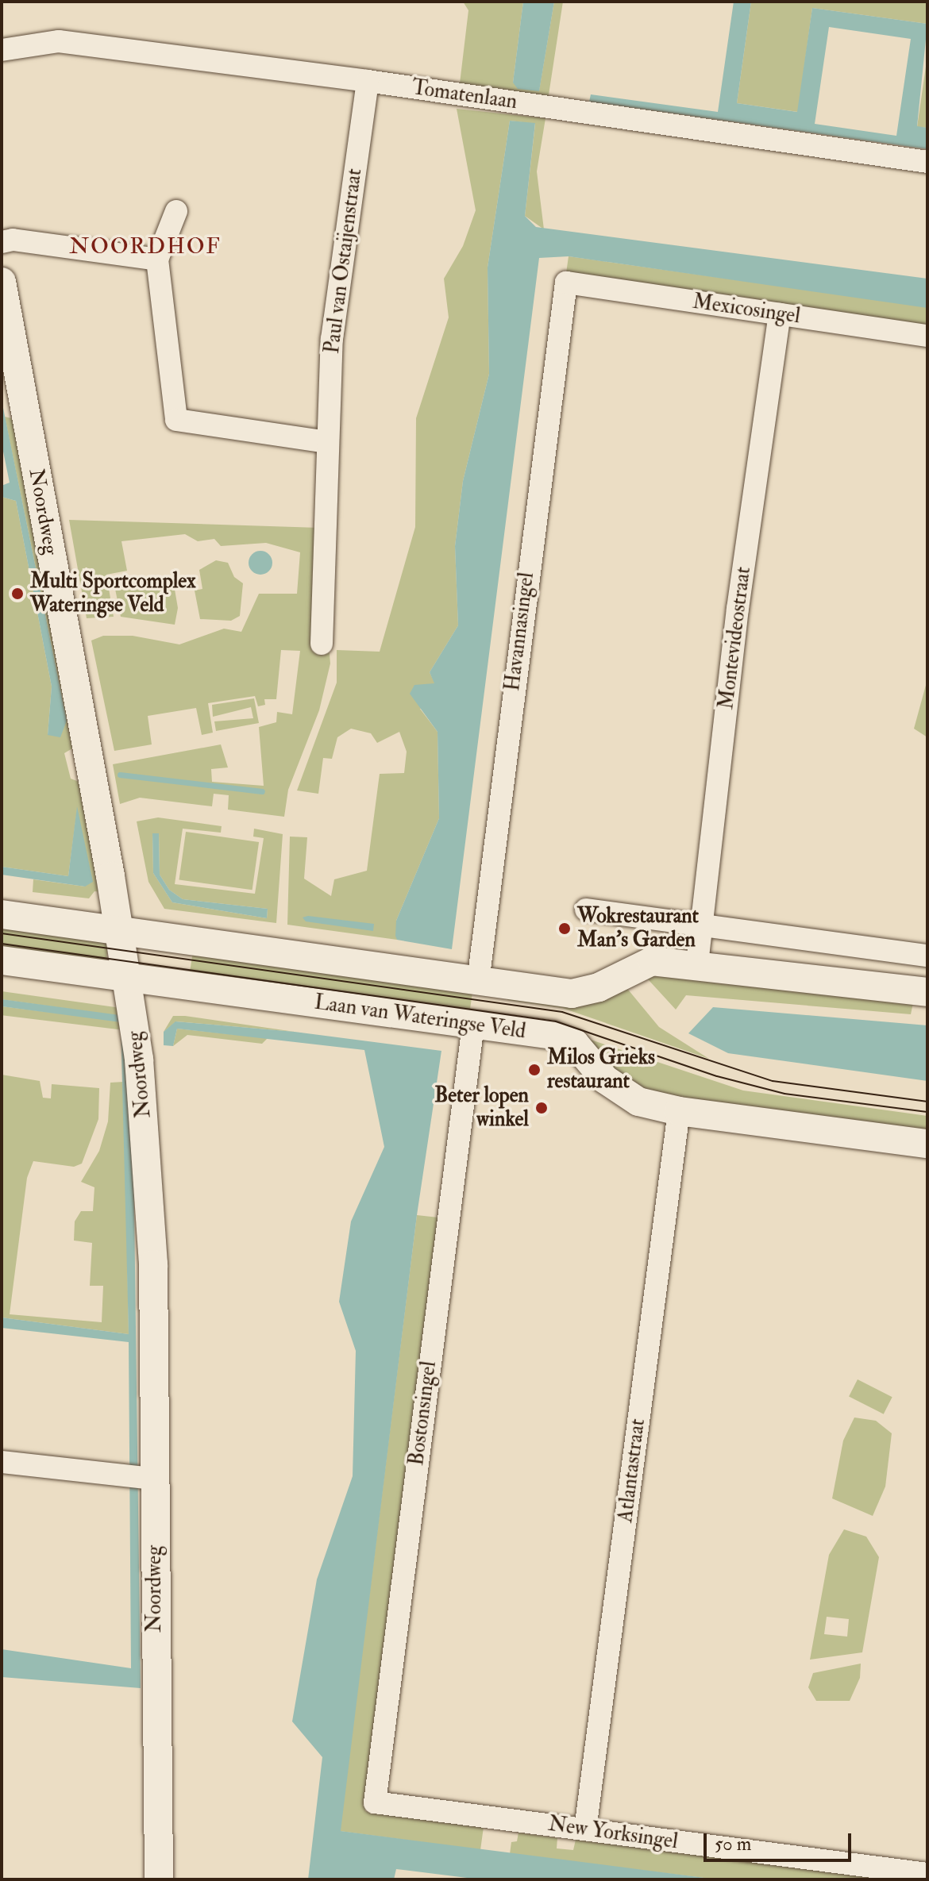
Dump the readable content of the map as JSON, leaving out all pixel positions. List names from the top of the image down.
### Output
{
  "streets": {
    "street": [
      "Tomatenlaan",
      "Paul van Ostaijenstraat",
      "Mexicosingel",
      "Noordweg",
      "Havannasingel",
      "Montevideostraat",
      "Laan van Wateringse Veld",
      "Bostonsingel",
      "Atlantastraat",
      "New Yorksingel"
    ]
  },
  "crossings": [
    ["Tomatenlaan", "Paul van Ostaijenstraat"],
    ["Mexicosingel", "Havannasingel"],
    ["Mexicosingel", "Montevideostraat"],
    ["Noordweg", "Laan van Wateringse Veld"],
    ["Havannasingel", "Laan van Wateringse Veld"],
    ["Montevideostraat", "Laan van Wateringse Veld"],
    ["Laan van Wateringse Veld", "Bostonsingel"],
    ["Laan van Wateringse Veld", "Atlantastraat"],
    ["Bostonsingel", "New Yorksingel"],
    ["Atlantastraat", "New Yorksingel"]
  ],
  "districts": ["NOORDHOF"],
  "places": [
    "Multi Sportcomplex Wateringse Veld",
    "Wokrestaurant Man's Garden",
    "Milos Grieks restaurant",
    "Beter lopen winkel"
  ],
  "scale_bar": "50 m"
}
